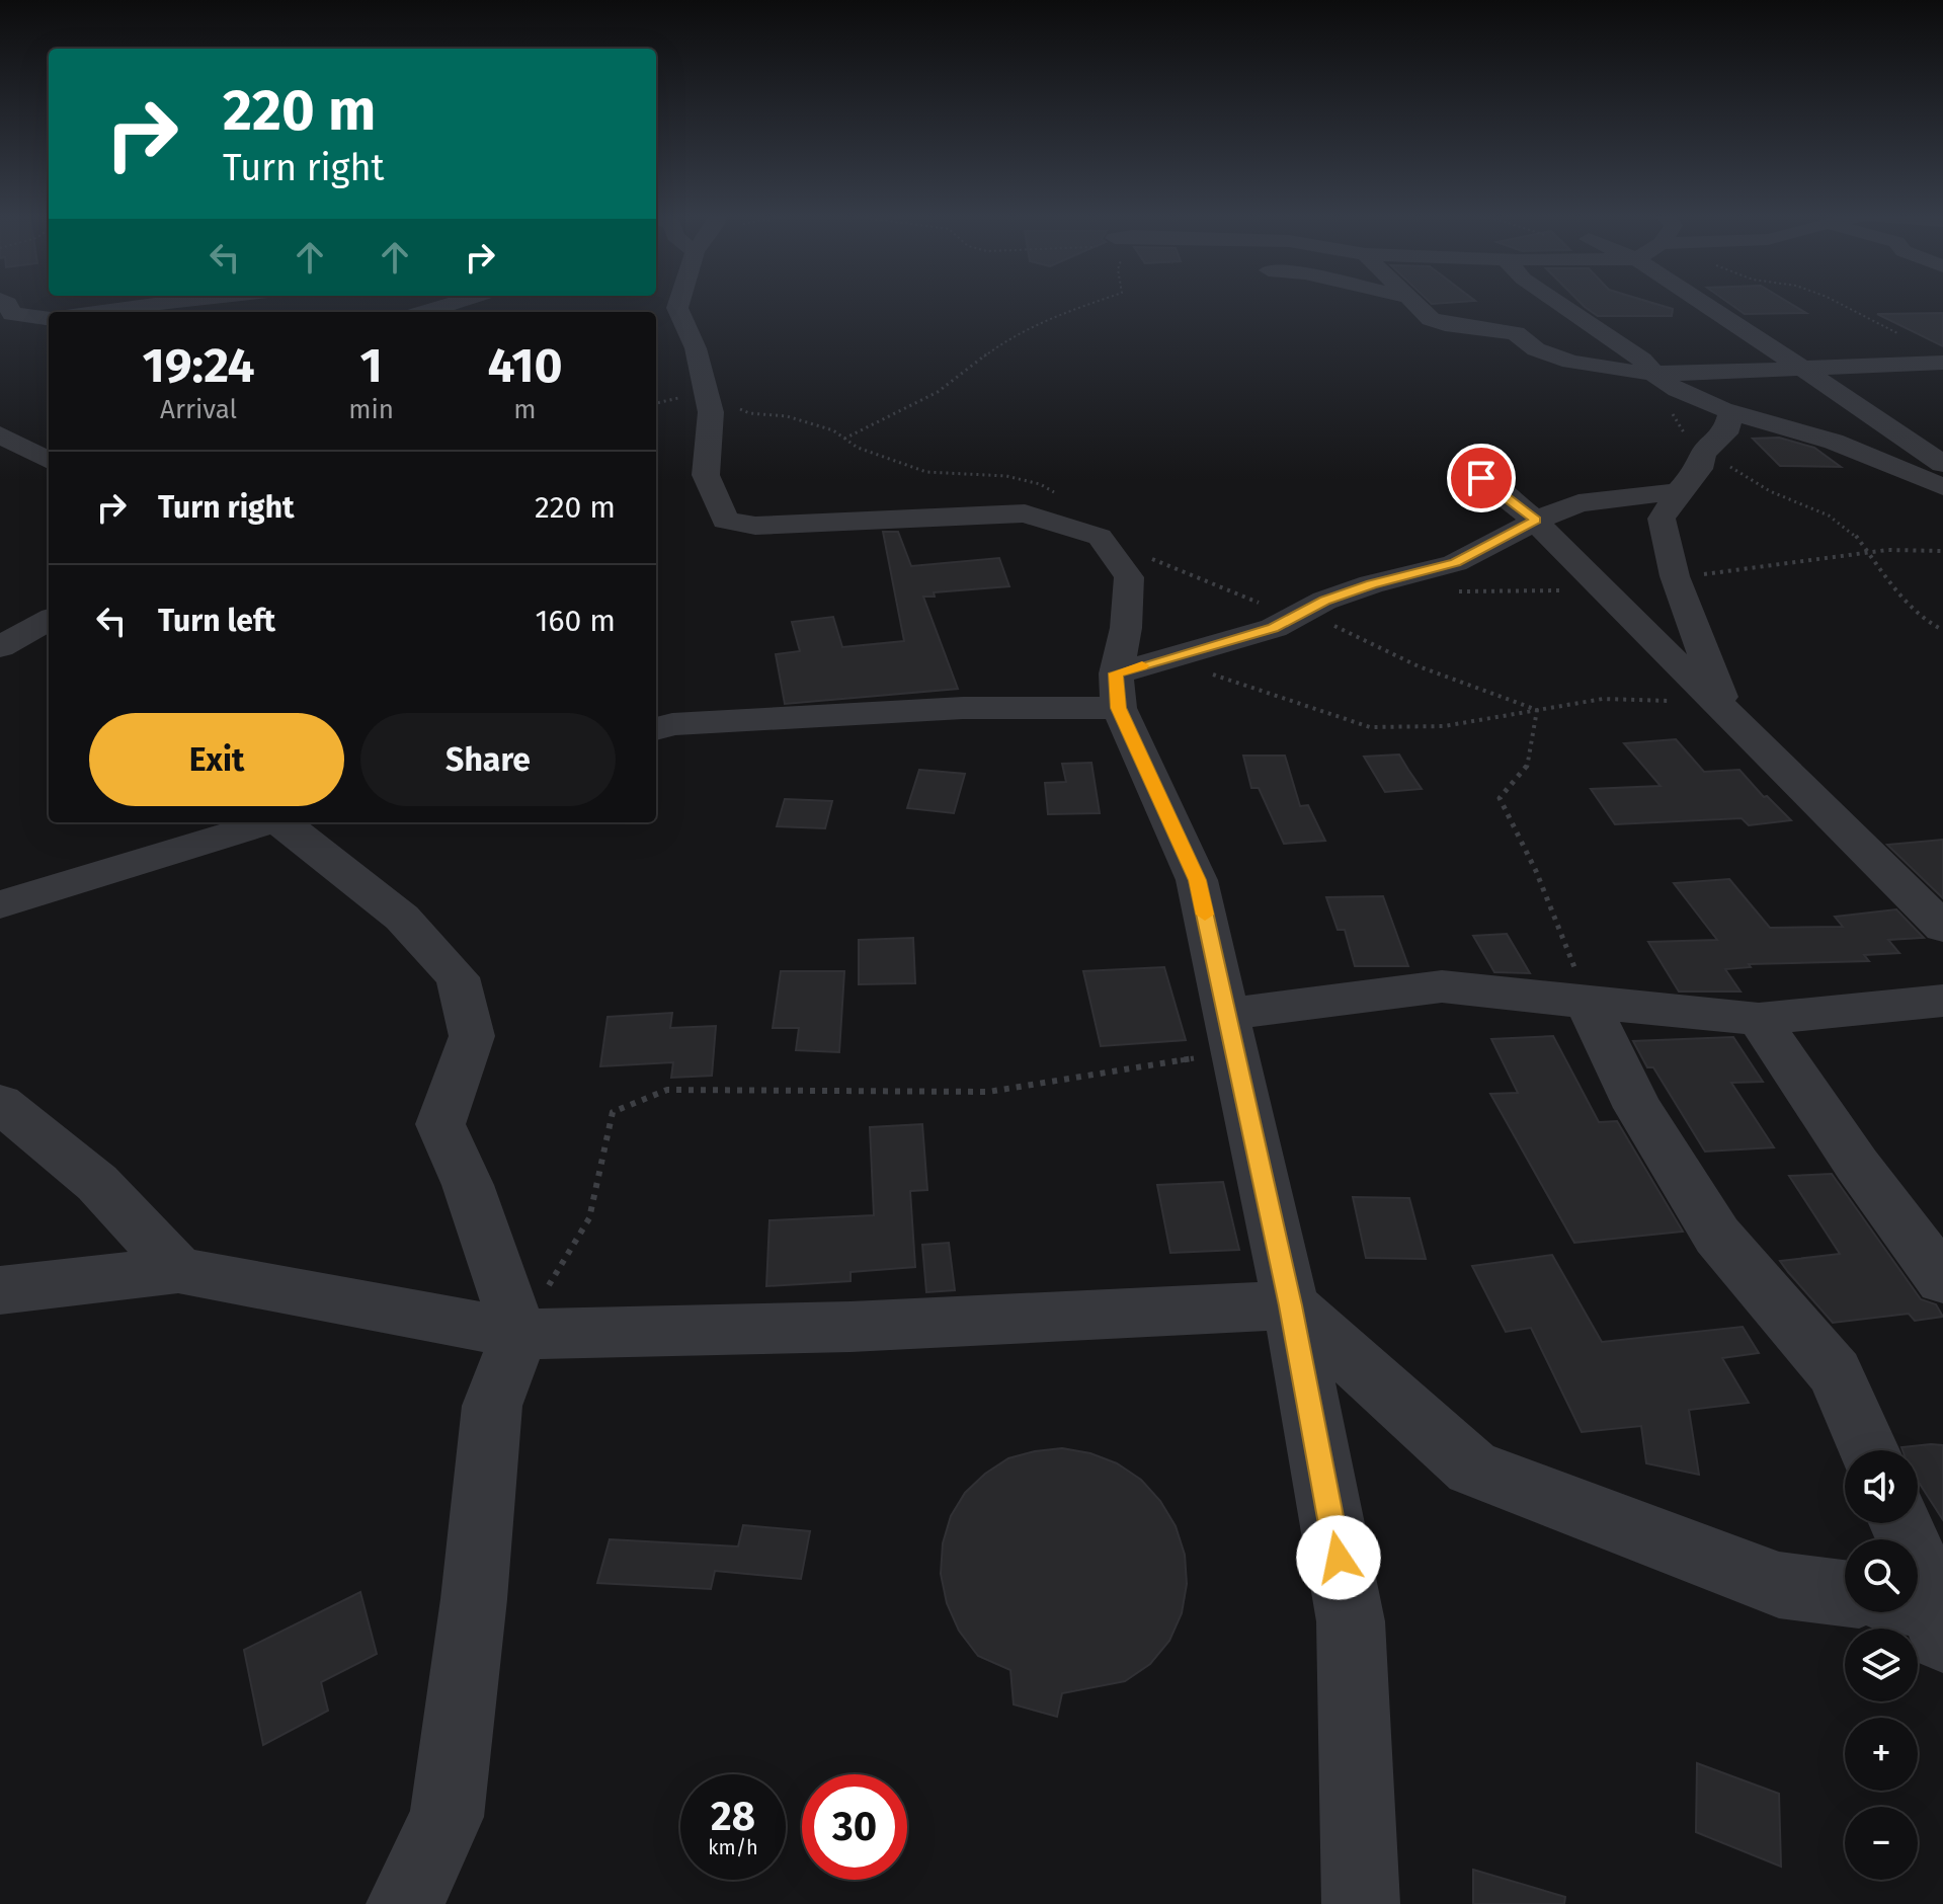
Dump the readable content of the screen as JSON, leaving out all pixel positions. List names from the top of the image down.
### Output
{
  "page": {
    "turn": ["220 m", "Turn right"],
    "eta": [
      "19:24",
      "Arrival",
      "1",
      "min",
      "410",
      "m"
    ],
    "list": [
      {
        "name": "Turn right",
        "value": "220 m"
      },
      {
        "name": "Turn left",
        "value": "160 m"
      }
    ],
    "buttons": ["Exit", "Share"],
    "map_buttons": ["+", "−"],
    "speed": "28 km/h",
    "limit": "30"
  }
}
